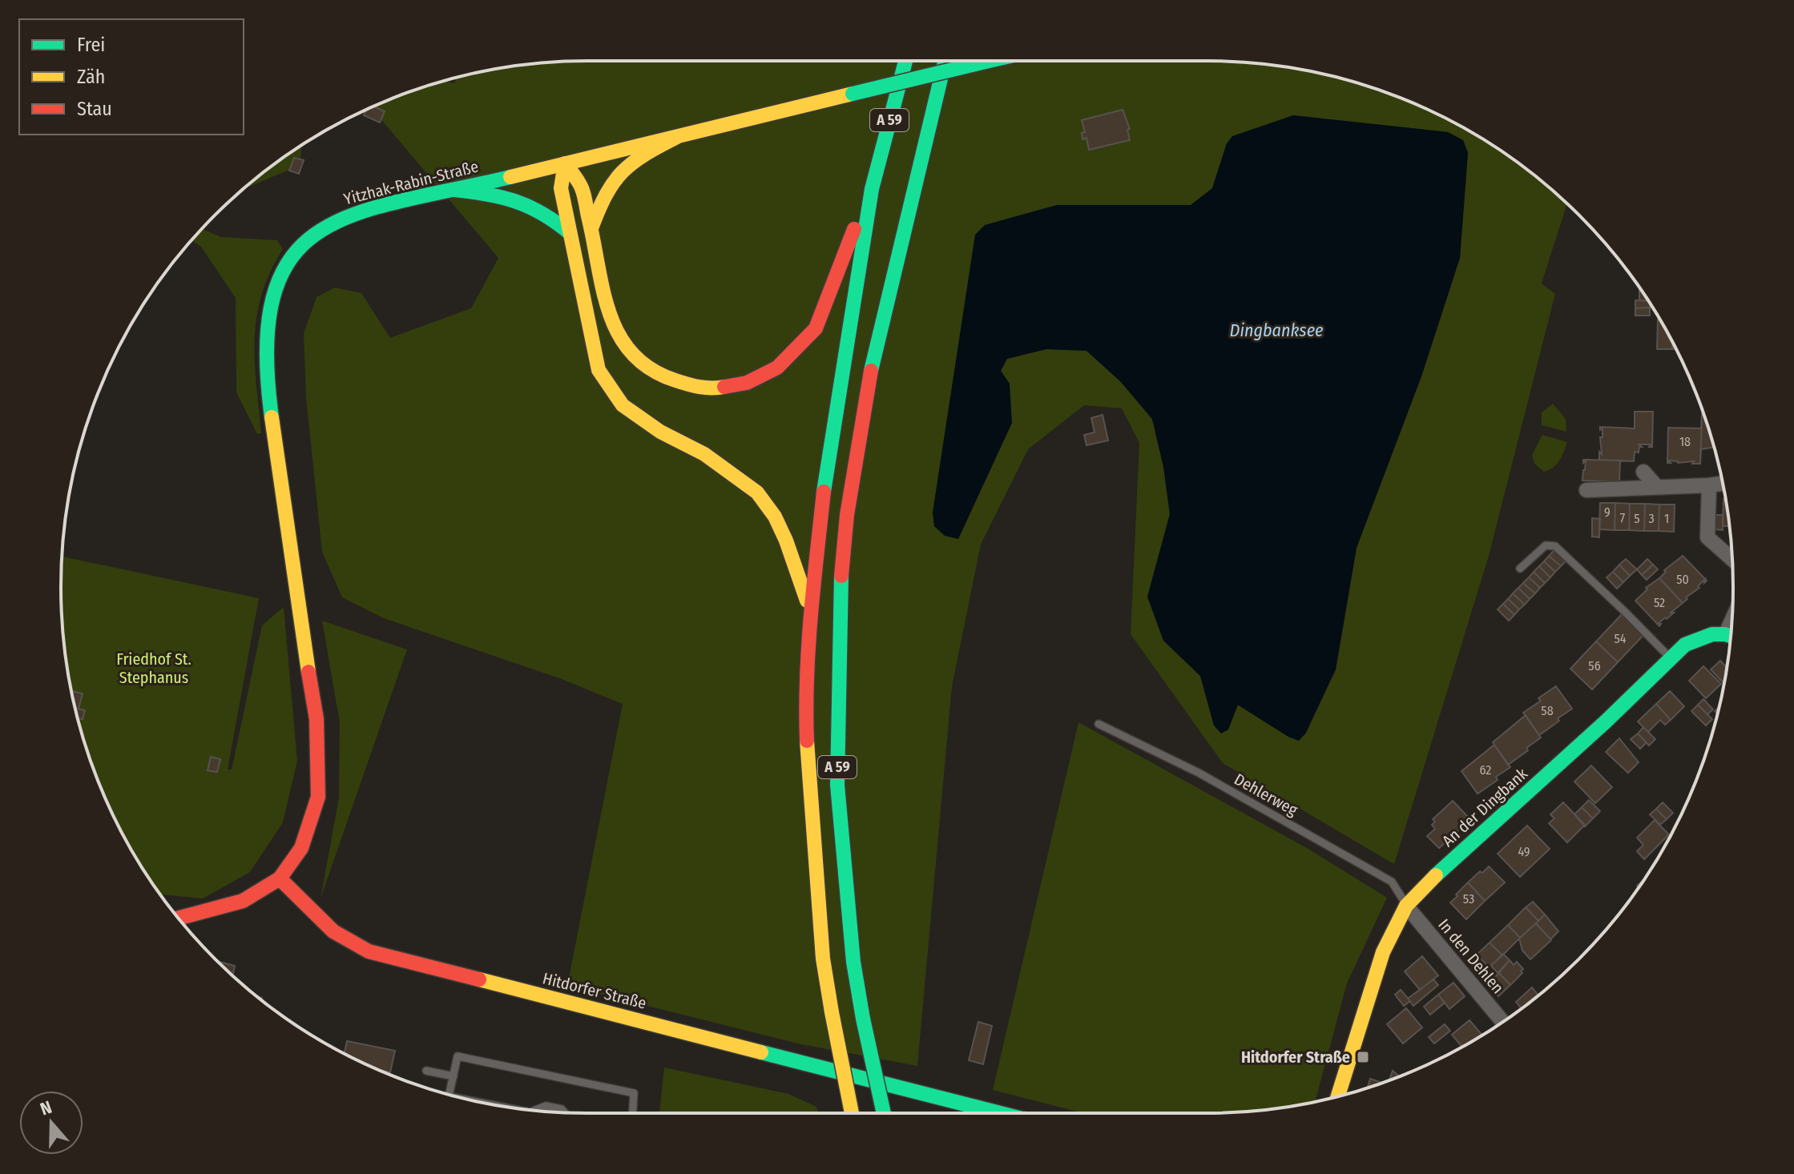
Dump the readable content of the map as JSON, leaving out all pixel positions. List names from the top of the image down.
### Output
{
  "streets": {
    "main road": [
      "A 59",
      "Yitzhak-Rabin-Straße",
      "An der Dingbank",
      "Hitdorfer Straße"
    ],
    "street": ["In den Dehlen"],
    "lane": ["Dehlerweg"]
  },
  "crossings": [
    ["Yitzhak-Rabin-Straße", "Hitdorfer Straße"],
    ["Dehlerweg", "An der Dingbank"],
    ["Dehlerweg", "In den Dehlen"],
    ["An der Dingbank", "In den Dehlen"]
  ],
  "water": ["Dingbanksee"],
  "parks": ["Friedhof St. Stephanus"],
  "places": {
    "transit": ["Hitdorfer Straße"]
  },
  "house_numbers": [
    "18",
    "9",
    "7",
    "5",
    "3",
    "1",
    "50",
    "52",
    "54",
    "56",
    "58",
    "62",
    "49",
    "53"
  ],
  "legend": ["Frei", "Zäh", "Stau"],
  "north": "top"
}
